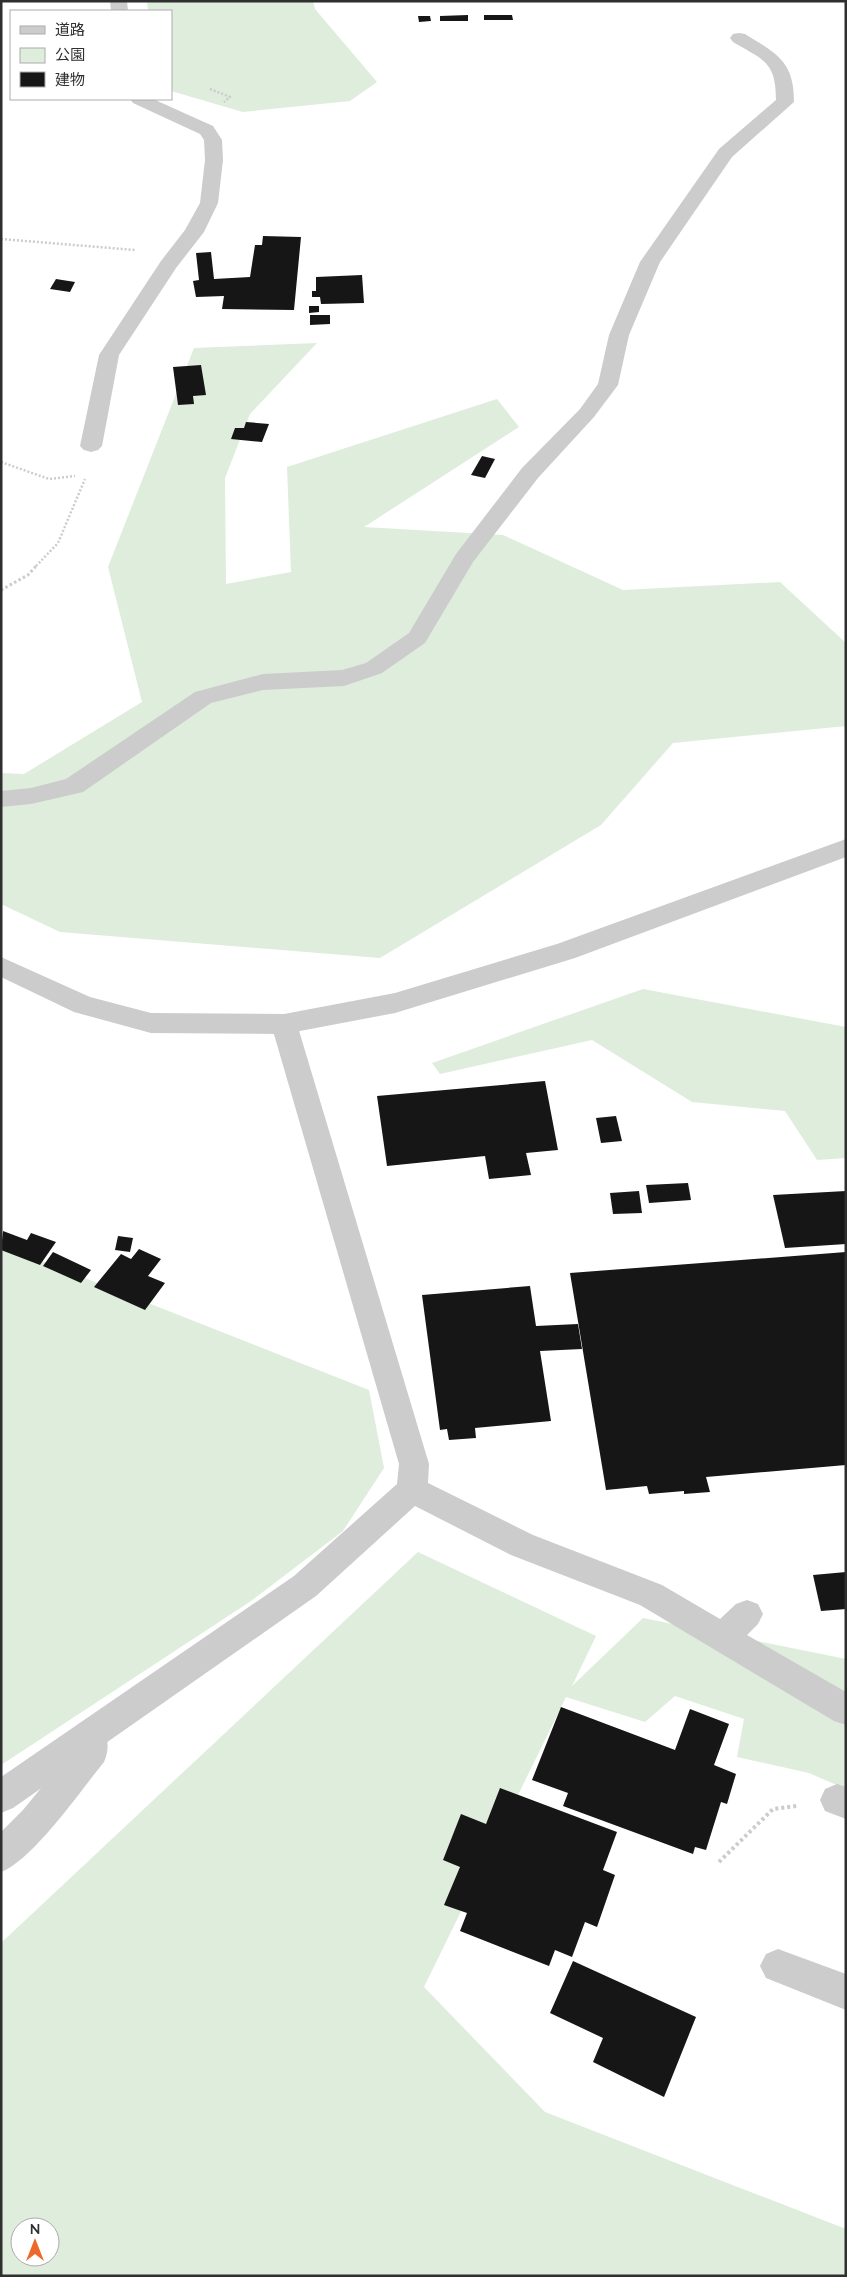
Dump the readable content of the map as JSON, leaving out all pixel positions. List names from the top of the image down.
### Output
{
  "legend": ["道路", "公園", "建物"],
  "north": "top"
}
